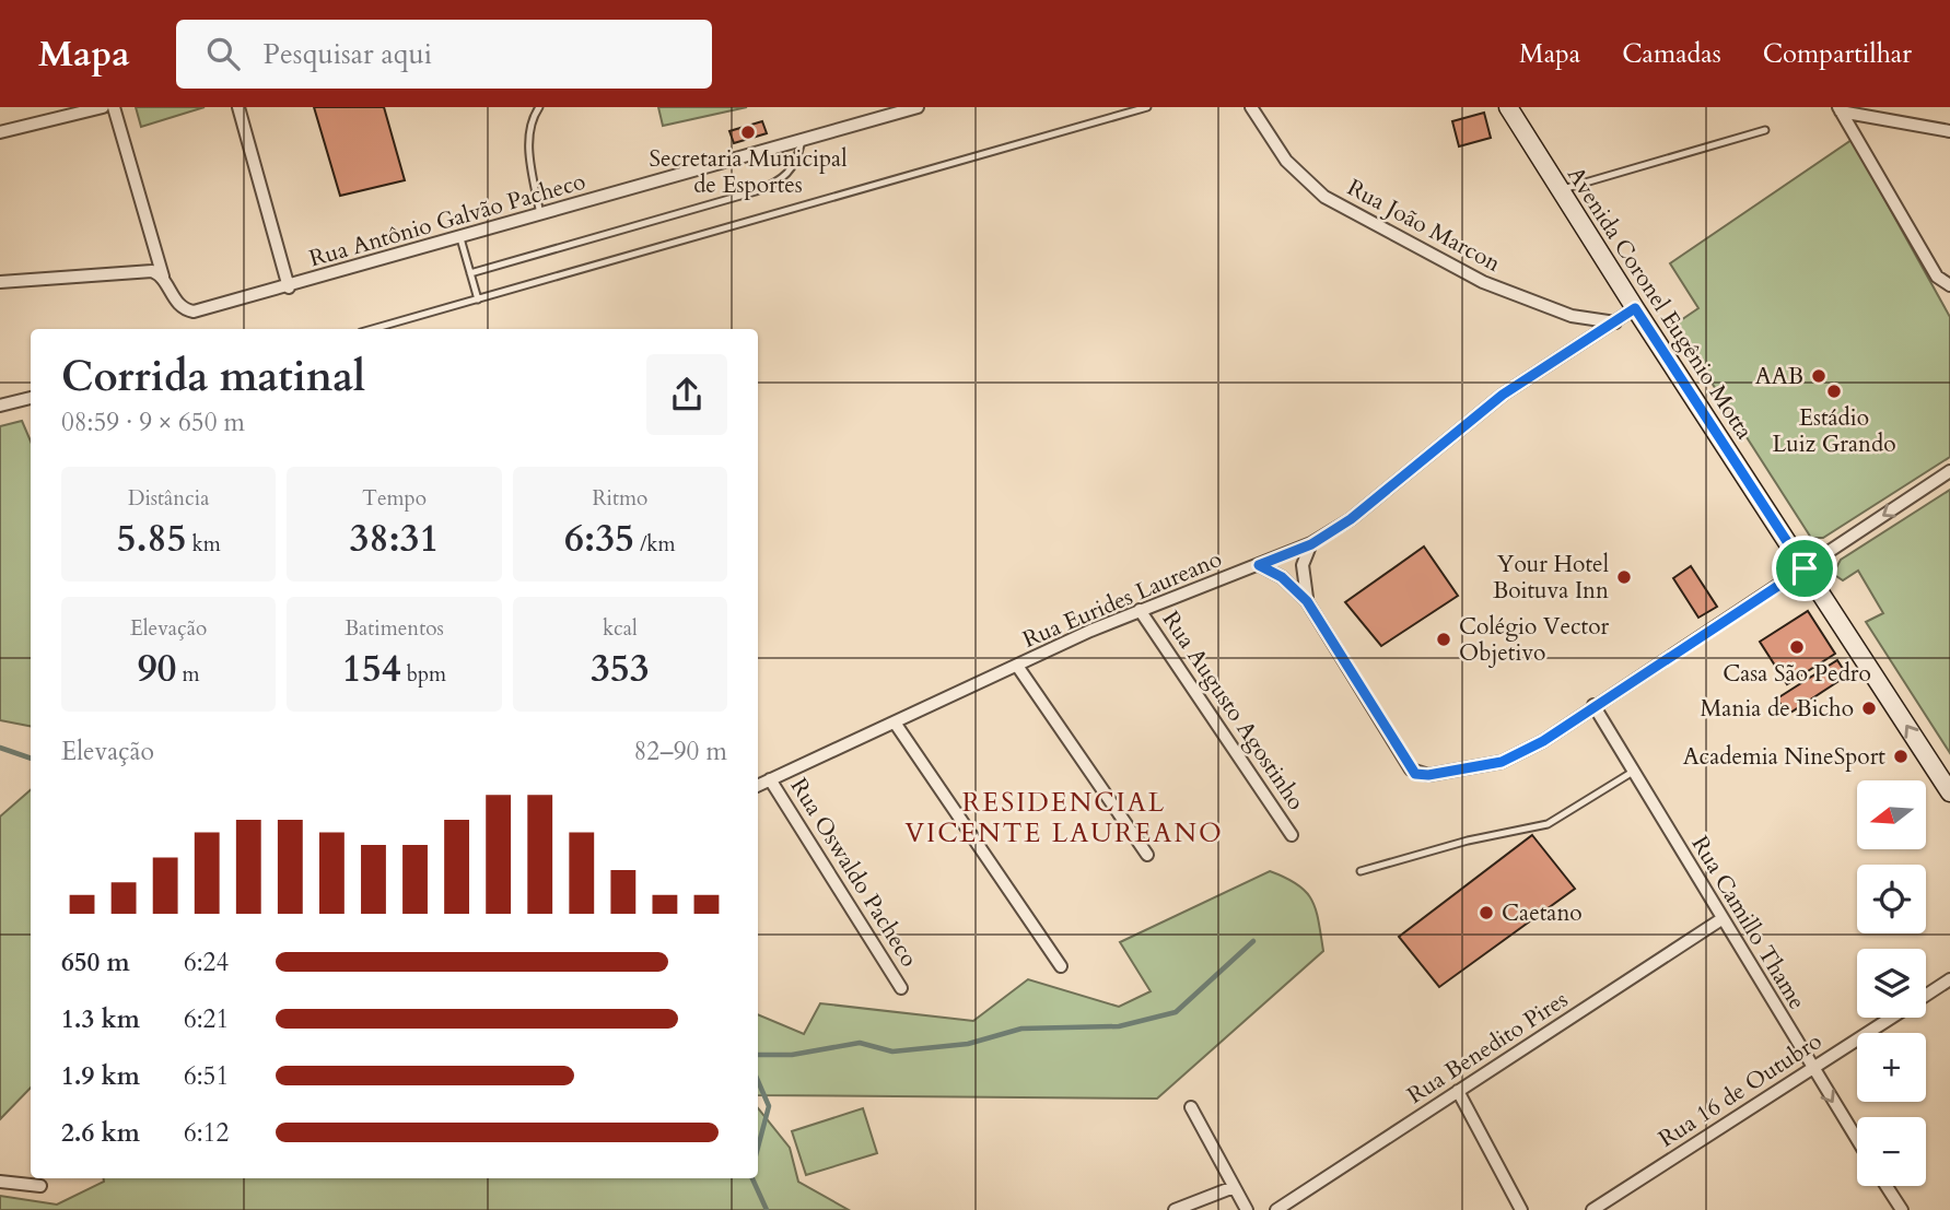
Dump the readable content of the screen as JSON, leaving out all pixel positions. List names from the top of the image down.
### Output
{
  "streets": {
    "main road": ["Avenida Coronel Eugênio Motta"],
    "street": [
      "Rua Antônio Galvão Pacheco",
      "Rua João Marcon",
      "Rua Eurides Laureano",
      "Rua Augusto Agostinho",
      "Rua Oswaldo Pacheco",
      "Rua Camillo Thame",
      "Rua Benedito Pires",
      "Rua 16 de Outubro"
    ]
  },
  "crossings": [
    ["Rua João Marcon", "Rua Eurides Laureano"],
    ["Avenida Coronel Eugênio Motta", "Rua Eurides Laureano"],
    ["Rua Eurides Laureano", "Rua Augusto Agostinho"],
    ["Rua Eurides Laureano", "Rua Oswaldo Pacheco"],
    ["Rua Camillo Thame", "Rua Benedito Pires"],
    ["Rua Camillo Thame", "Rua 16 de Outubro"]
  ],
  "districts": ["RESIDENCIAL VICENTE LAUREANO"],
  "places": [
    "Secretaria Municipal de Esportes",
    "AAB",
    "Estádio Luiz Grando",
    "Your Hotel Boituva Inn",
    "Colégio Vector Objetivo",
    "Casa São Pedro",
    "Mania de Bicho",
    "Academia NineSport",
    "Caetano"
  ],
  "north": "left",
  "page": {
    "header": "Mapa",
    "search": "Pesquisar aqui",
    "nav": ["Mapa", "Camadas", "Compartilhar"],
    "heading": ["Corrida matinal", "08:59 · 9 × 650 m"],
    "stats": [
      ["Distância", "5.85 km"],
      ["Tempo", "38:31"],
      ["Ritmo", "6:35 /km"],
      ["Elevação", "90 m"],
      ["Batimentos", "154 bpm"],
      ["kcal", "353"]
    ],
    "chart": ["Elevação", "82–90 m"],
    "map_buttons": ["+", "−"],
    "list": [
      {
        "name": "650 m",
        "note": "6:24"
      },
      {
        "name": "1.3 km",
        "note": "6:21"
      },
      {
        "name": "1.9 km",
        "note": "6:51"
      },
      {
        "name": "2.6 km",
        "note": "6:12"
      }
    ]
  }
}
